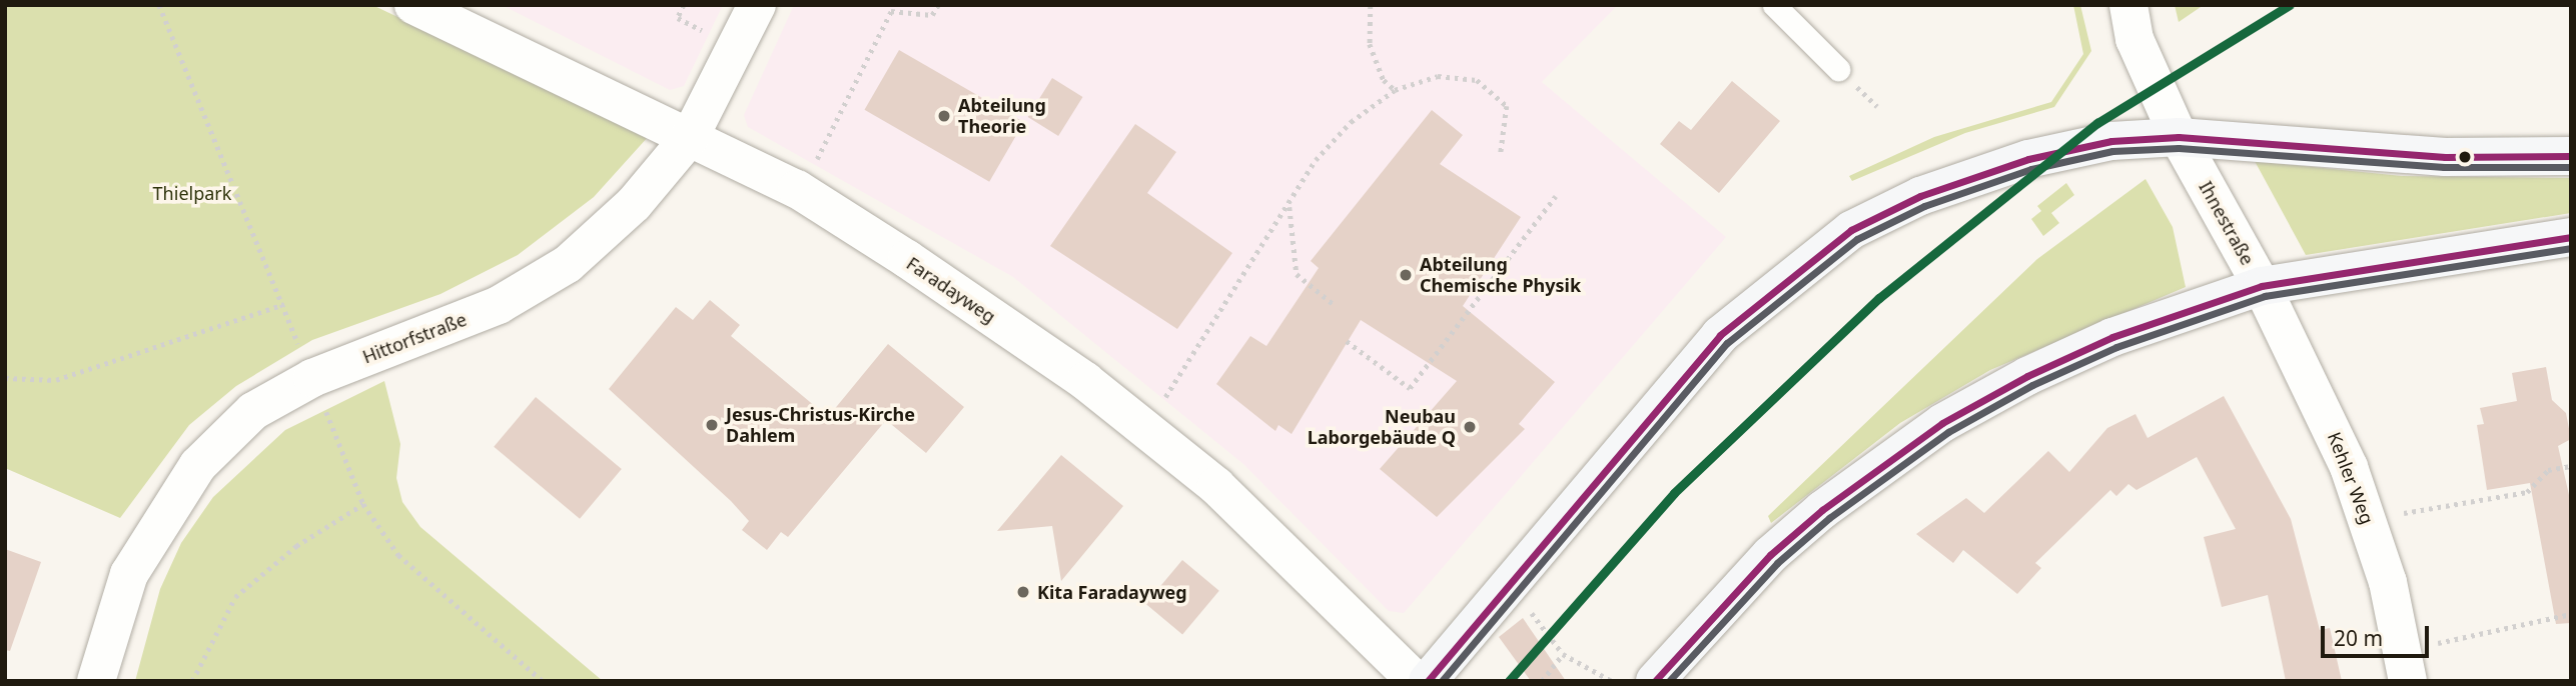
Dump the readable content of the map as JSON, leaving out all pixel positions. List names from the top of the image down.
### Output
{
  "streets": {
    "street": [
      "Ihnestraße",
      "Faradayweg",
      "Hittorfstraße",
      "Kehler Weg"
    ]
  },
  "crossings": [
    ["Ihnestraße", "Kehler Weg"],
    ["Faradayweg", "Hittorfstraße"]
  ],
  "parks": ["Thielpark"],
  "places": [
    "Abteilung Theorie",
    "Abteilung Chemische Physik",
    "Jesus-Christus-Kirche Dahlem",
    "Neubau Laborgebäude Q",
    "Kita Faradayweg"
  ],
  "scale_bar": "20 m"
}
